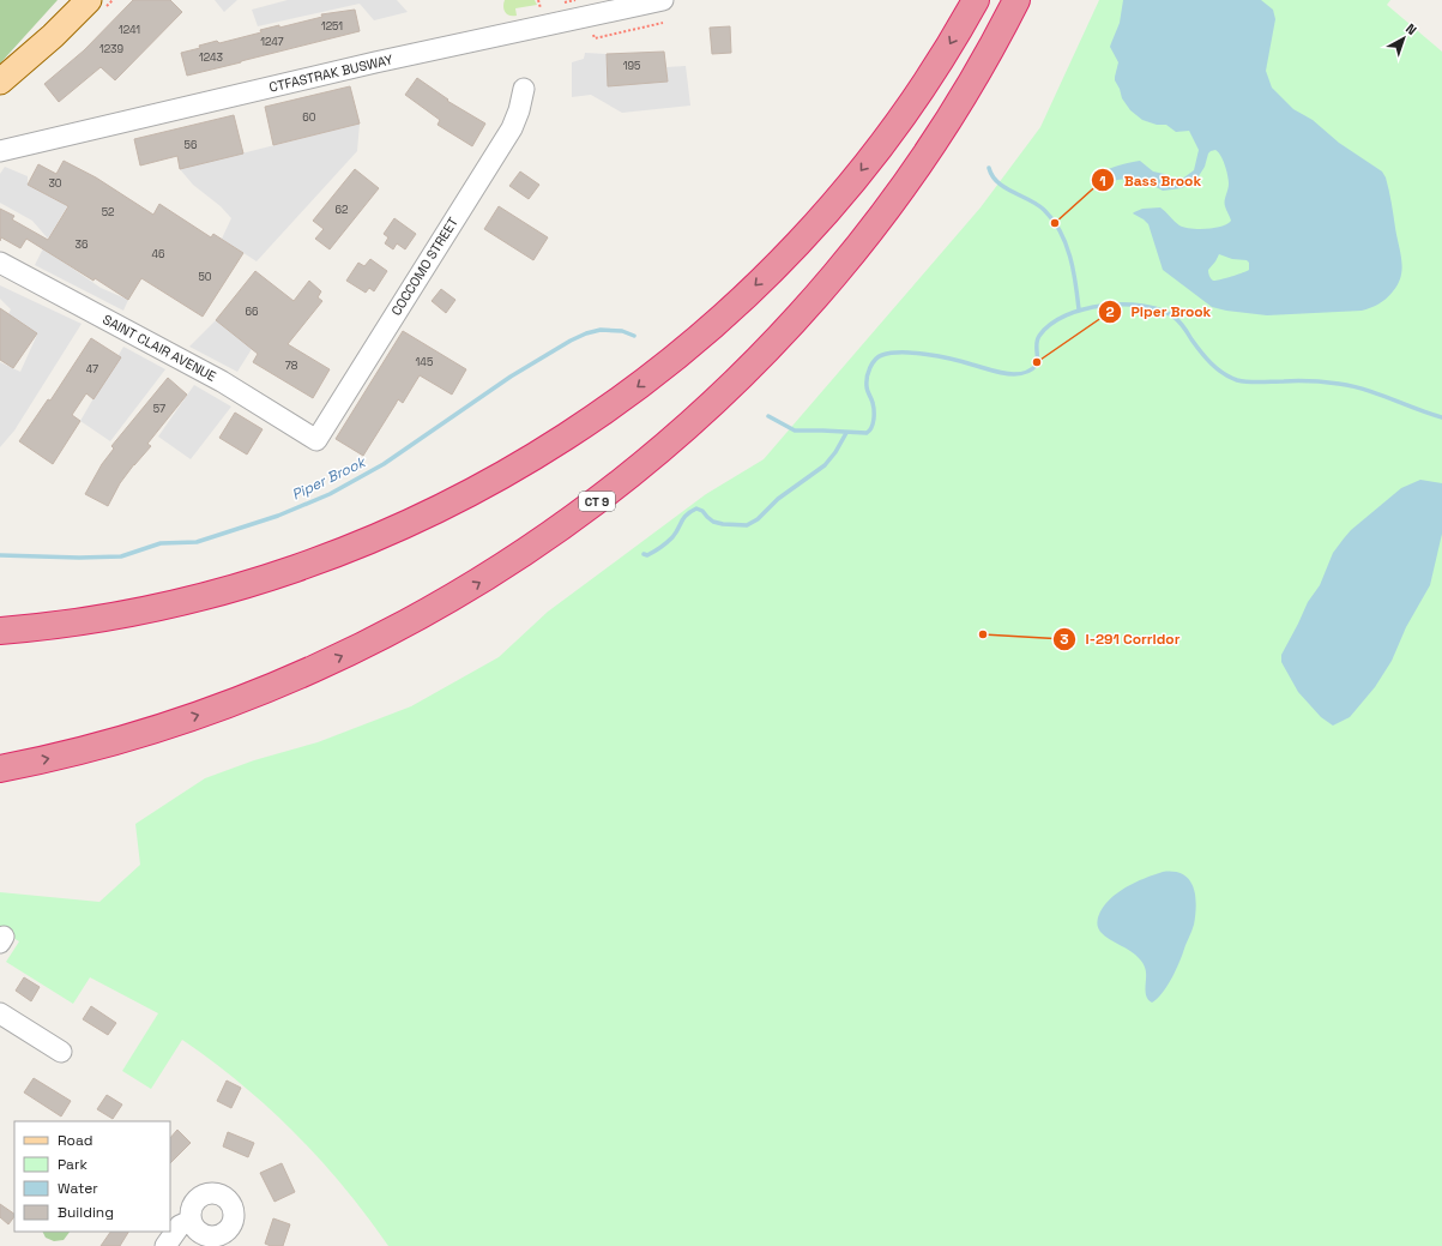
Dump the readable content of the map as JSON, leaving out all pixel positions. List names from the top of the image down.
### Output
{
  "streets": {
    "highway": ["CT 9"],
    "street": ["CTFASTRAK BUSWAY", "COCCOMO STREET", "SAINT CLAIR AVENUE"]
  },
  "crossings": [
    ["COCCOMO STREET", "SAINT CLAIR AVENUE"]
  ],
  "water": ["Piper Brook"],
  "places": ["Bass Brook", "Piper Brook", "I-291 Corridor"],
  "house_numbers": [
    "1251",
    "1241",
    "1247",
    "1239",
    "1243",
    "195",
    "60",
    "56",
    "30",
    "62",
    "52",
    "36",
    "46",
    "50",
    "66",
    "145",
    "78",
    "47",
    "57"
  ],
  "legend": [
    "Road",
    "Park",
    "Water",
    "Building"
  ],
  "north": "top right"
}
